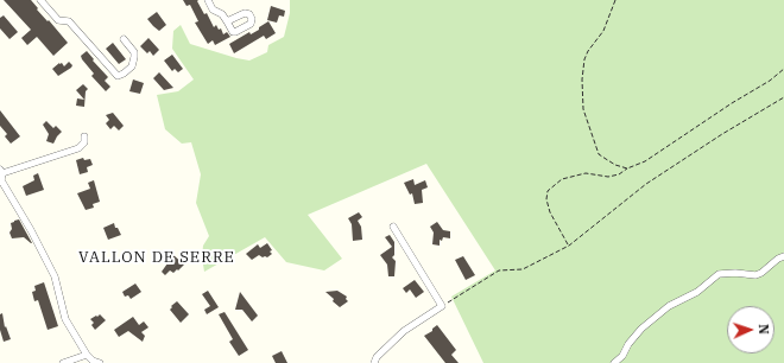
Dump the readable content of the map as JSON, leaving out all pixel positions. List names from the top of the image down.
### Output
{
  "districts": ["VALLON DE SERRE"],
  "north": "right"
}
